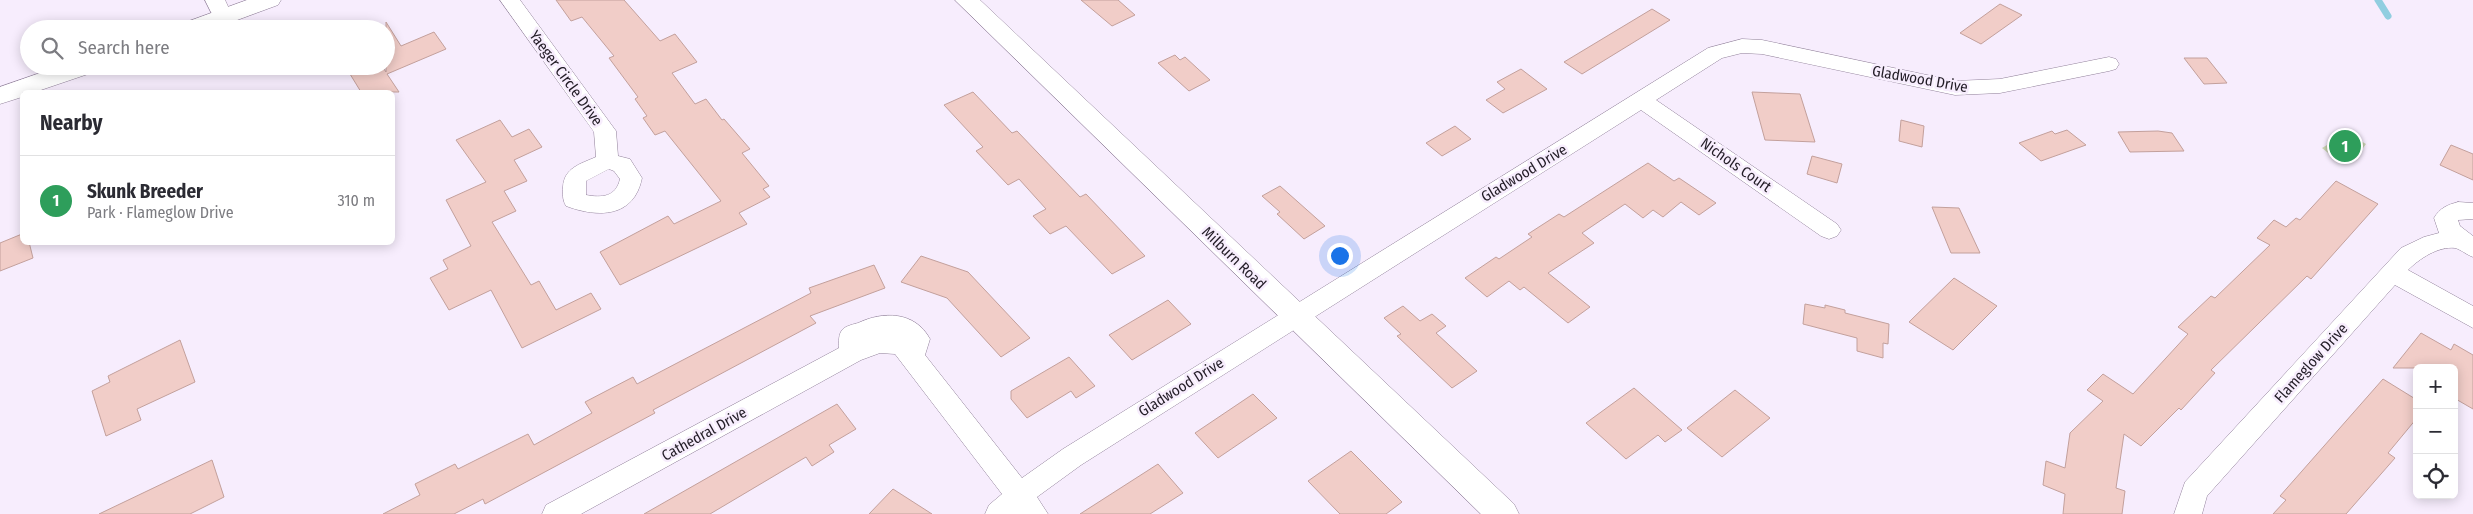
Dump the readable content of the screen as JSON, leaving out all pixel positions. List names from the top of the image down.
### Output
{
  "streets": {
    "street": [
      "Yaeger Circle Drive",
      "Gladwood Drive",
      "Nichols Court",
      "Milburn Road",
      "Flameglow Drive",
      "Cathedral Drive"
    ]
  },
  "crossings": [
    ["Gladwood Drive", "Nichols Court"],
    ["Gladwood Drive", "Milburn Road"],
    ["Gladwood Drive", "Cathedral Drive"]
  ],
  "page": {
    "search": "Search here",
    "heading": "Nearby",
    "pins": "1",
    "list": [
      {
        "mark": "1",
        "name": "Skunk Breeder",
        "note": "Park · Flameglow Drive",
        "value": "310 m"
      }
    ],
    "map_buttons": ["+", "−"]
  }
}
